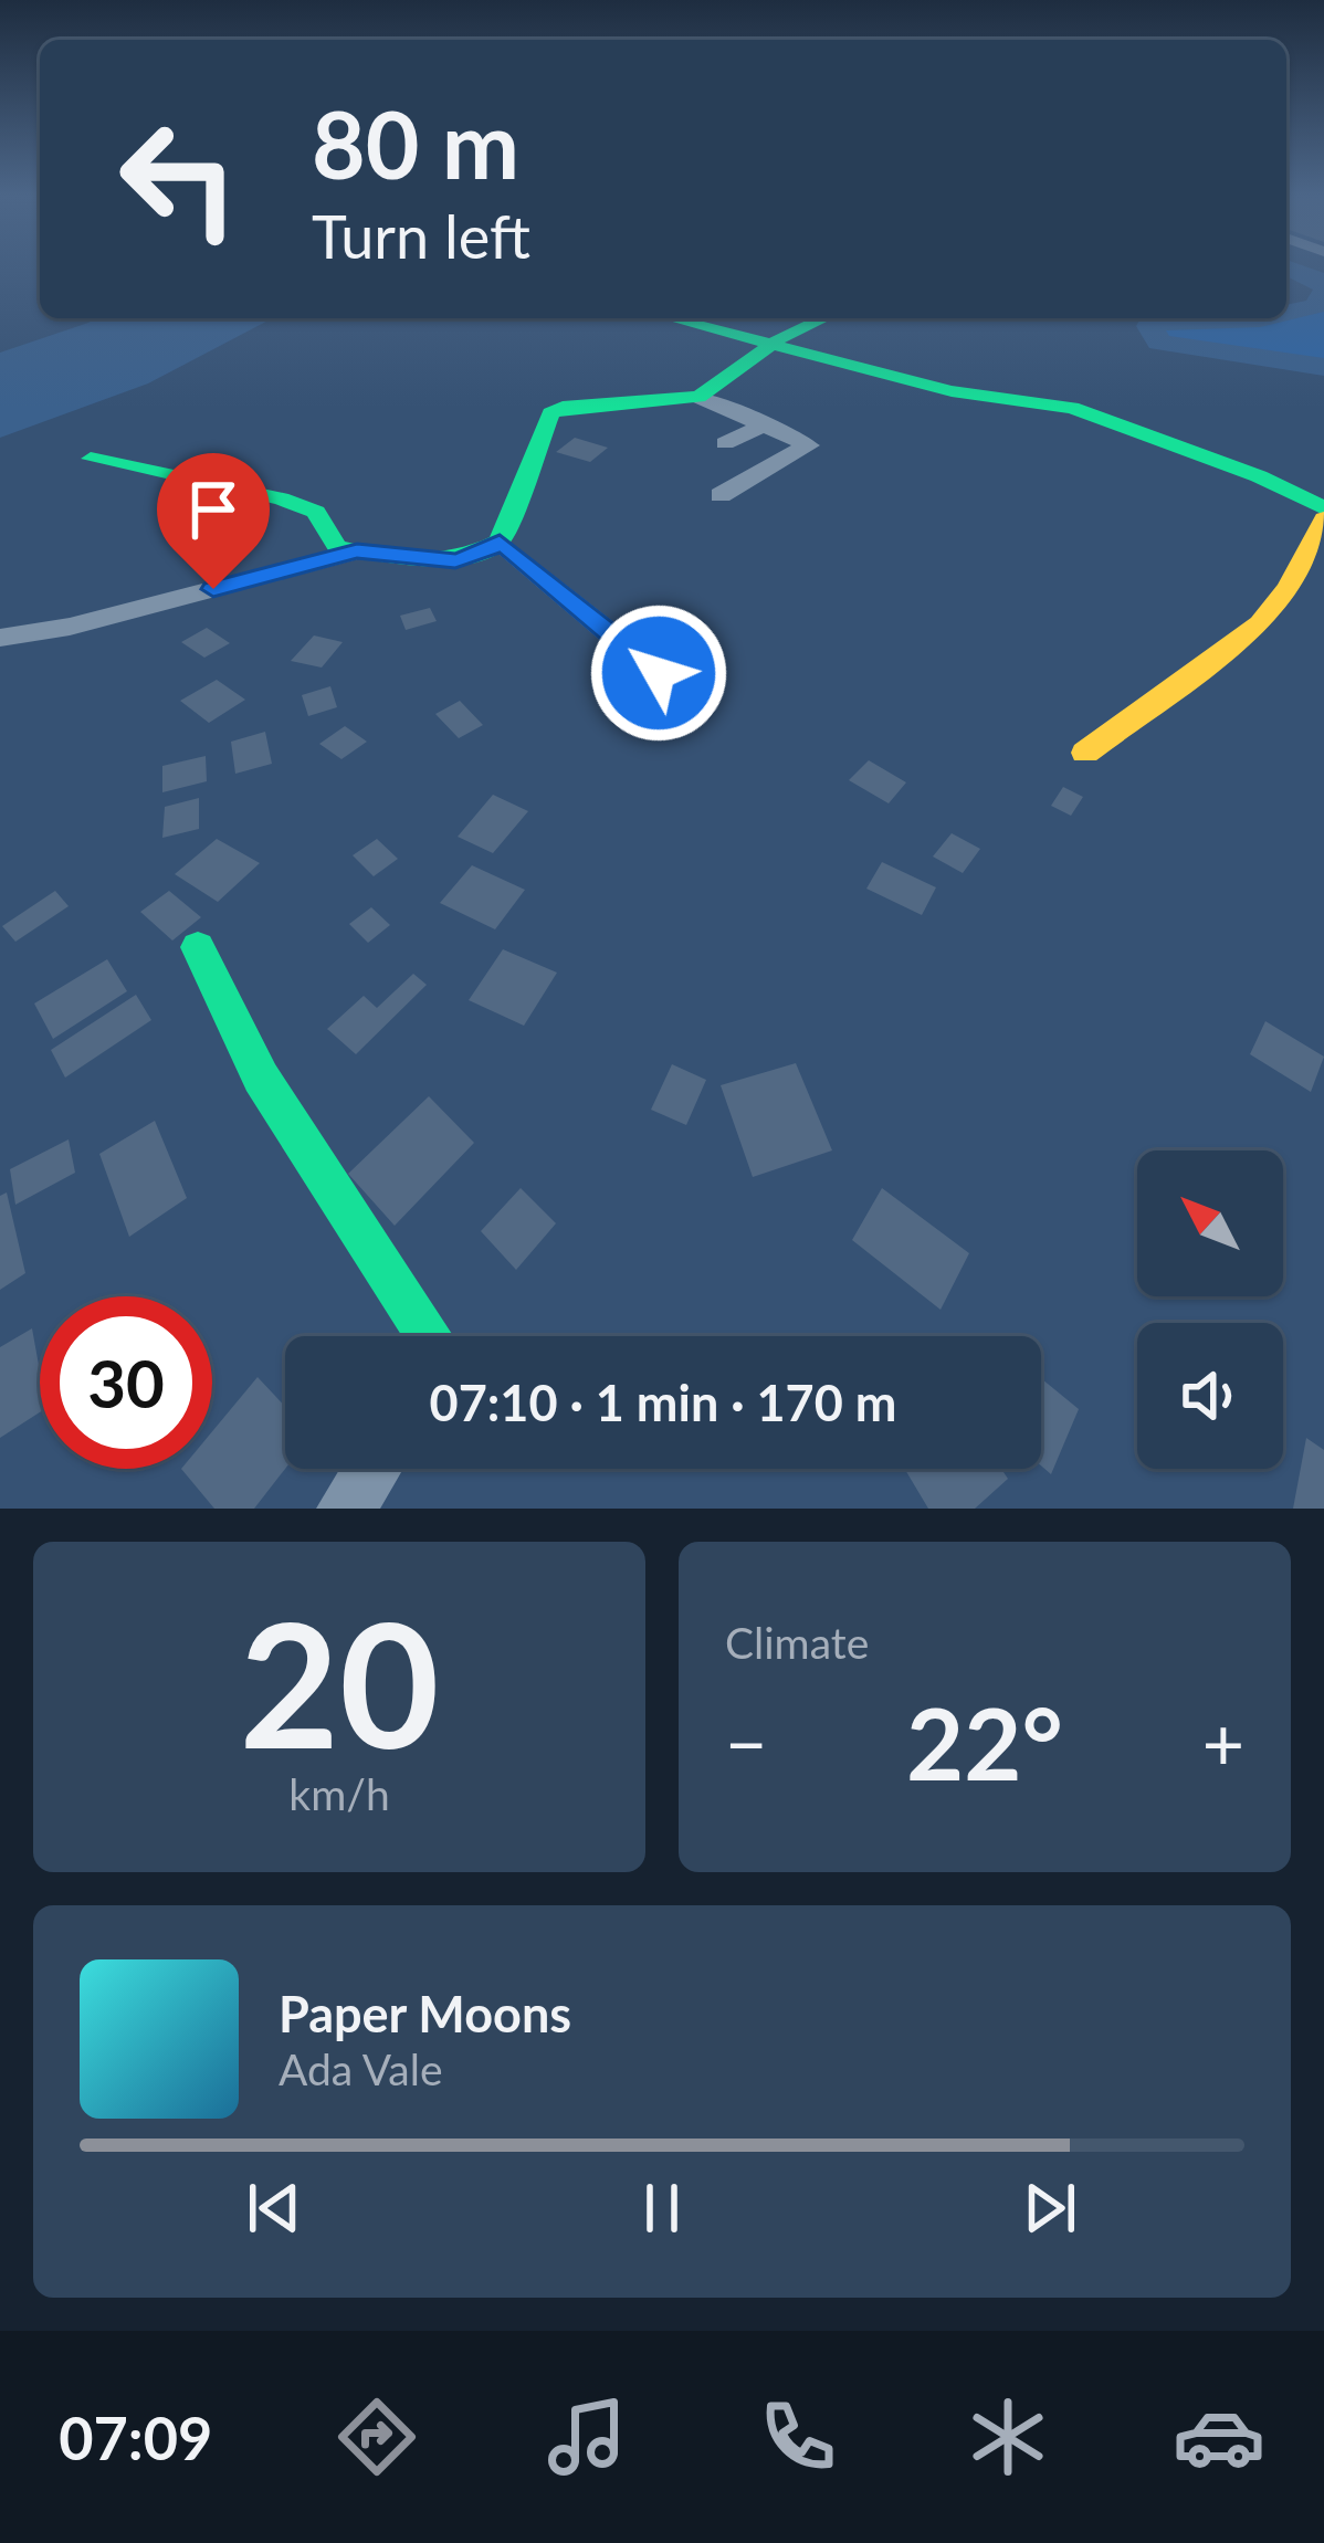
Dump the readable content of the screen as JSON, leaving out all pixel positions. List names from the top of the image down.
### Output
{
  "north": "top left",
  "page": {
    "turn": ["80 m", "Turn left"],
    "limit": "30",
    "trip": "07:10 · 1 min · 170 m",
    "tile": [
      ["20", "km/h"],
      "Climate"
    ],
    "heat": ["−", "22°", "+"],
    "song": ["Paper Moons", "Ada Vale"],
    "tabs": "07:09"
  }
}
